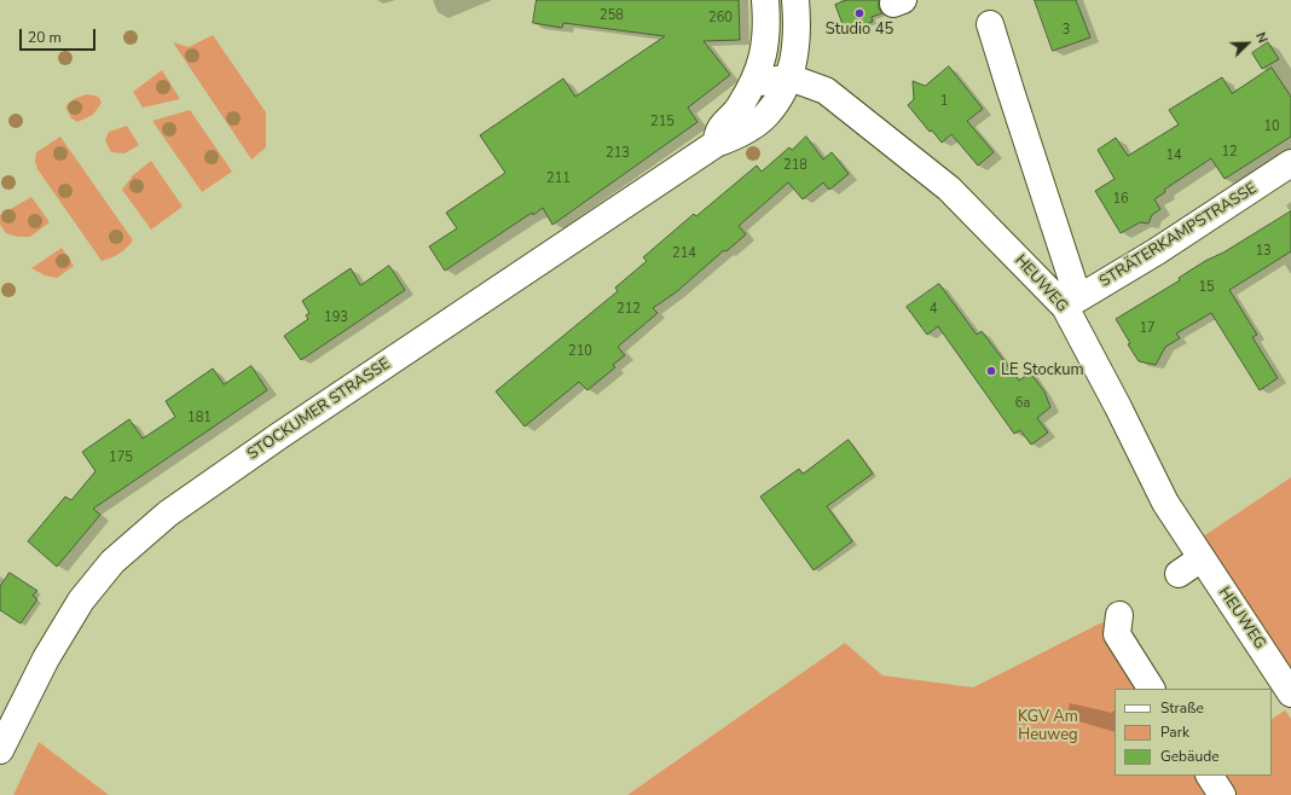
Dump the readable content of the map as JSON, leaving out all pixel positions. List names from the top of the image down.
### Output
{
  "streets": {
    "street": ["STRÄTERKAMPSTRASSE", "HEUWEG", "STOCKUMER STRASSE"]
  },
  "crossings": [
    ["STRÄTERKAMPSTRASSE", "HEUWEG"],
    ["HEUWEG", "STOCKUMER STRASSE"]
  ],
  "parks": ["KGV Am Heuweg"],
  "places": ["Studio 45", "LE Stockum"],
  "house_numbers": [
    "258",
    "260",
    "3",
    "1",
    "215",
    "10",
    "12",
    "213",
    "14",
    "218",
    "211",
    "16",
    "13",
    "214",
    "15",
    "212",
    "4",
    "193",
    "17",
    "210",
    "6a",
    "181",
    "175"
  ],
  "legend": ["Straße", "Park", "Gebäude"],
  "scale_bar": "20 m",
  "north": "top right"
}
